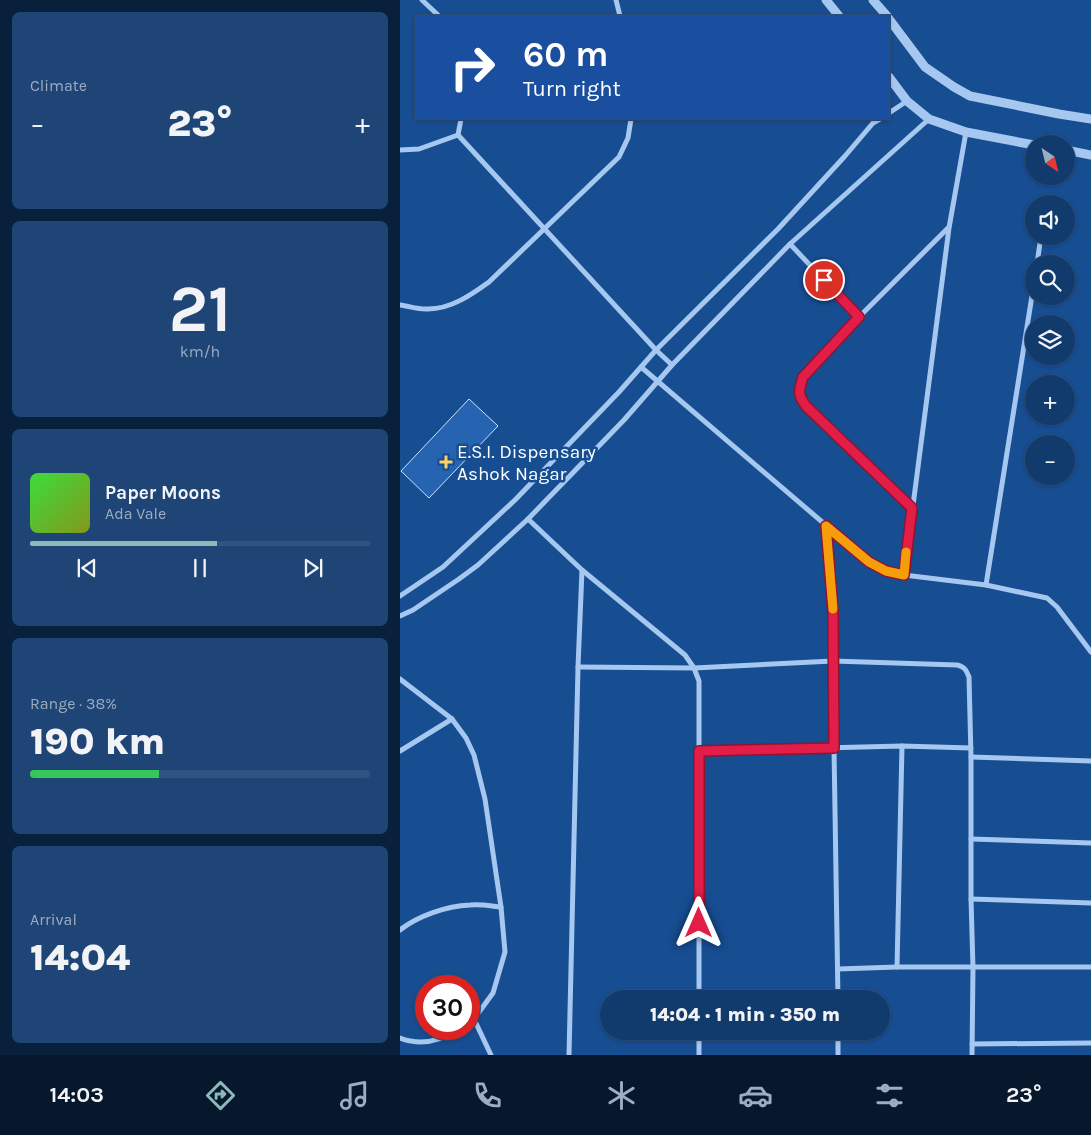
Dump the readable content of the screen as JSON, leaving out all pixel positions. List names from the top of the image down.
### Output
{
  "places": {
    "health": ["E.S.I. Dispensary Ashok Nagar"]
  },
  "north": "bottom right",
  "page": {
    "tile": [
      "Climate",
      ["21", "km/h"],
      ["Range · 38%", "190 km"],
      ["Arrival", "14:04"]
    ],
    "turn": ["60 m", "Turn right"],
    "heat": ["−", "23°", "+"],
    "map_buttons": ["+", "−"],
    "song": ["Paper Moons", "Ada Vale"],
    "limit": "30",
    "trip": "14:04 · 1 min · 350 m",
    "tabs": ["14:03", "23°"]
  }
}
